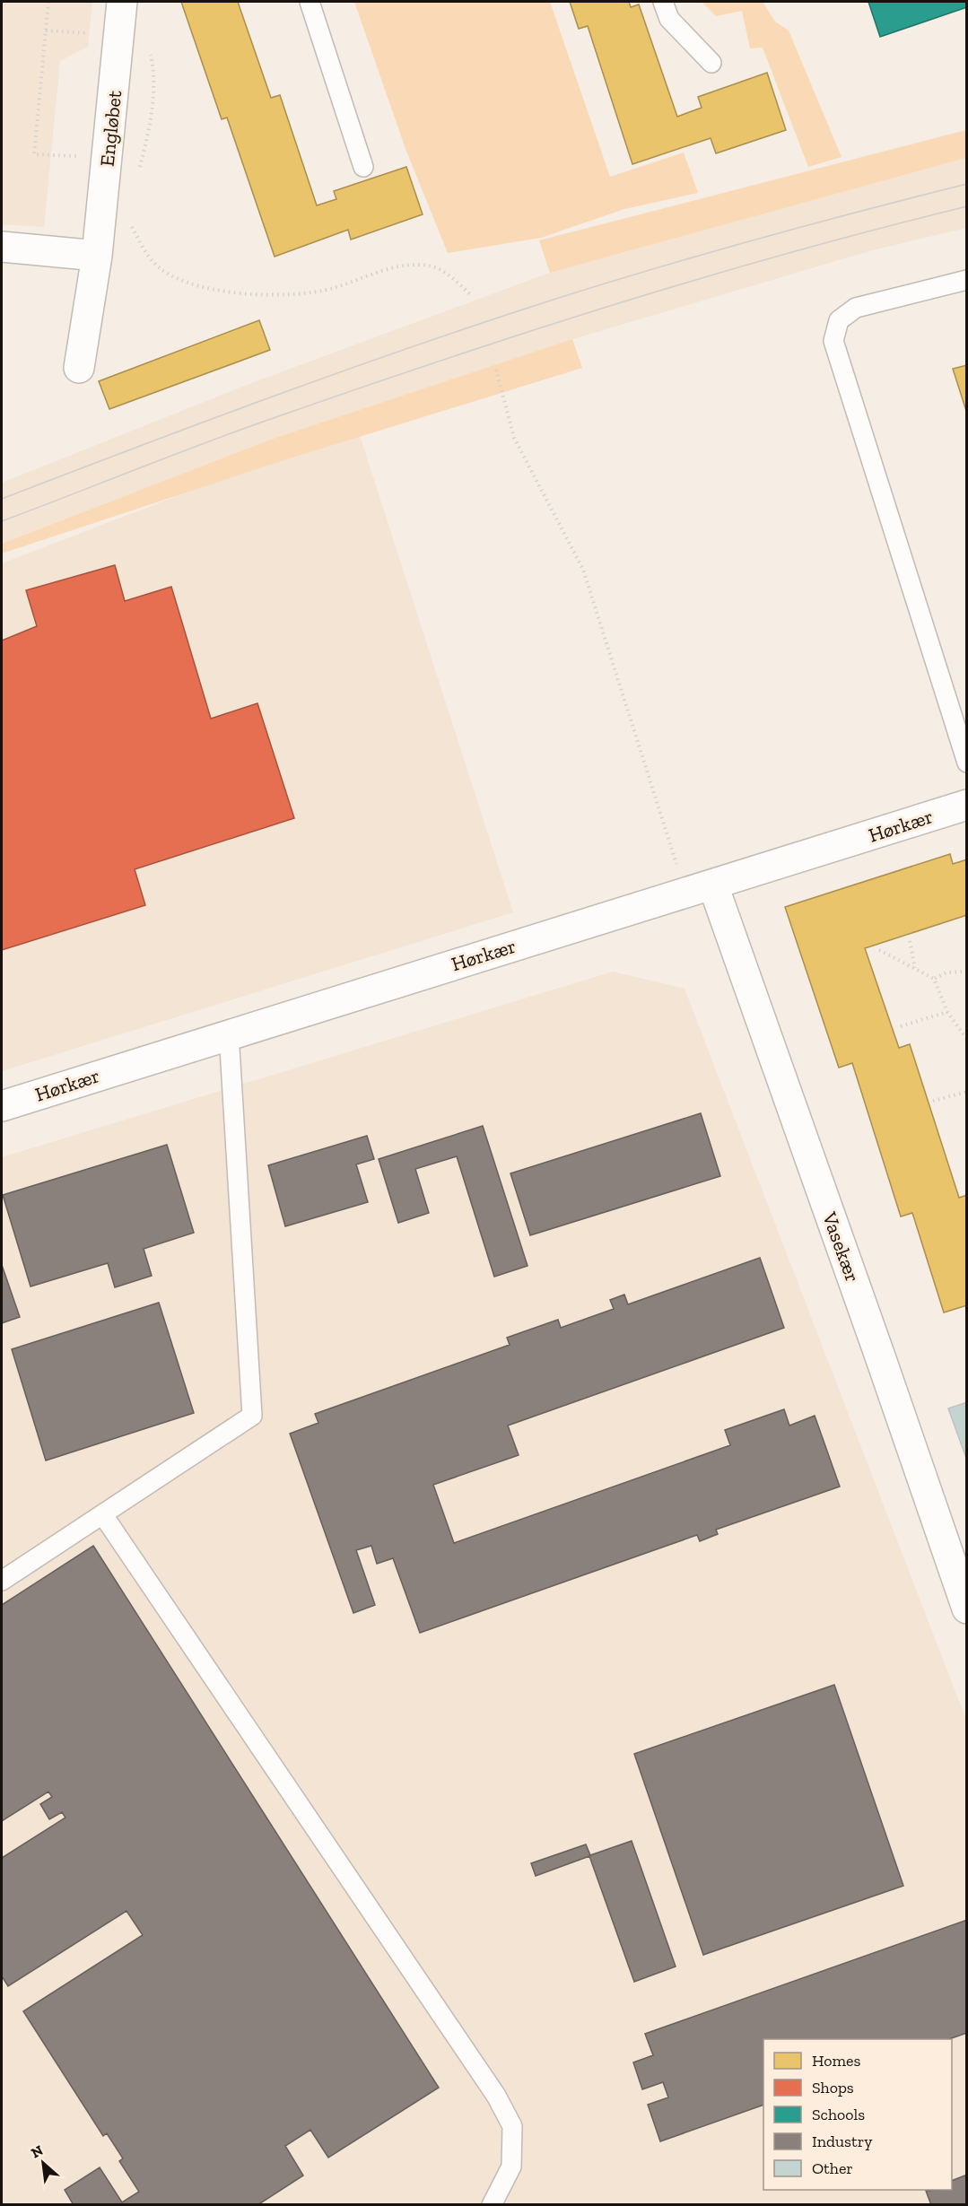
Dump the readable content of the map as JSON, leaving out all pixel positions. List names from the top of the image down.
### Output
{
  "streets": {
    "street": ["Engløbet", "Hørkær", "Vasekær"]
  },
  "crossings": [
    ["Hørkær", "Vasekær"]
  ],
  "legend": [
    "Homes",
    "Shops",
    "Schools",
    "Industry",
    "Other"
  ],
  "north": "top left"
}
